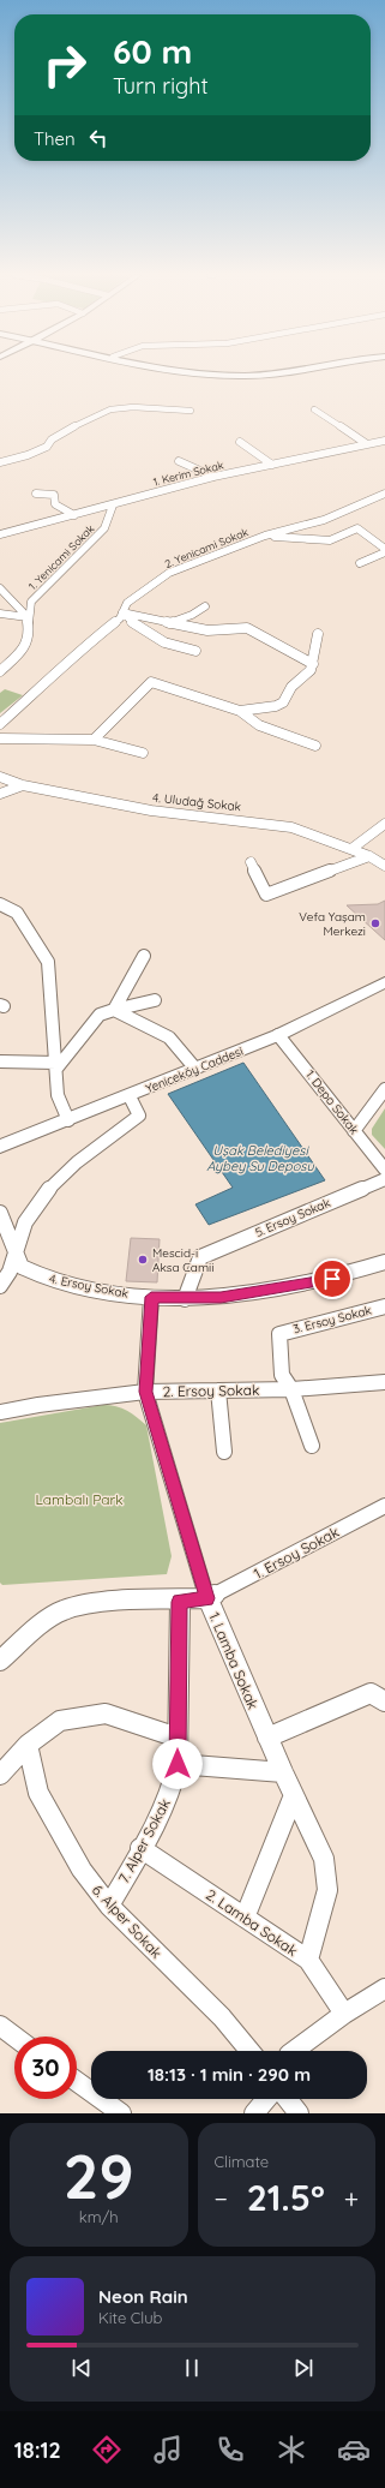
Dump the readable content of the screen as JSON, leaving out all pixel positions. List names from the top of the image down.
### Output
{
  "streets": {
    "street": [
      "1. Kerim Sokak",
      "2. Yenicami Sokak",
      "1. Yenicami Sokak",
      "4. Uludağ Sokak",
      "Yeniceköy Caddesi",
      "1. Depo Sokak",
      "5. Ersoy Sokak",
      "4. Ersoy Sokak",
      "3. Ersoy Sokak",
      "2. Ersoy Sokak",
      "1. Ersoy Sokak",
      "1. Lamba Sokak",
      "7. Alper Sokak",
      "6. Alper Sokak",
      "2. Lamba Sokak"
    ]
  },
  "crossings": [
    ["1. Kerim Sokak", "1. Yenicami Sokak"],
    ["Yeniceköy Caddesi", "1. Depo Sokak"],
    ["5. Ersoy Sokak", "4. Ersoy Sokak"],
    ["4. Ersoy Sokak", "1. Lamba Sokak"],
    ["3. Ersoy Sokak", "2. Ersoy Sokak"],
    ["2. Ersoy Sokak", "1. Lamba Sokak"],
    ["1. Ersoy Sokak", "1. Lamba Sokak"],
    ["1. Lamba Sokak", "2. Lamba Sokak"],
    ["7. Alper Sokak", "6. Alper Sokak"],
    ["7. Alper Sokak", "2. Lamba Sokak"]
  ],
  "water": ["Uşak Belediyesi Aybey Su Deposu"],
  "parks": ["Lambalı Park"],
  "places": ["Vefa Yaşam Merkezi", "Mescid-i Aksa Camii"],
  "page": {
    "turn": ["60 m", "Turn right"],
    "then": "Then",
    "limit": "30",
    "trip": "18:13 · 1 min · 290 m",
    "tile": [
      ["29", "km/h"],
      "Climate"
    ],
    "heat": ["−", "21.5°", "+"],
    "song": ["Neon Rain", "Kite Club"],
    "tabs": "18:12"
  }
}
